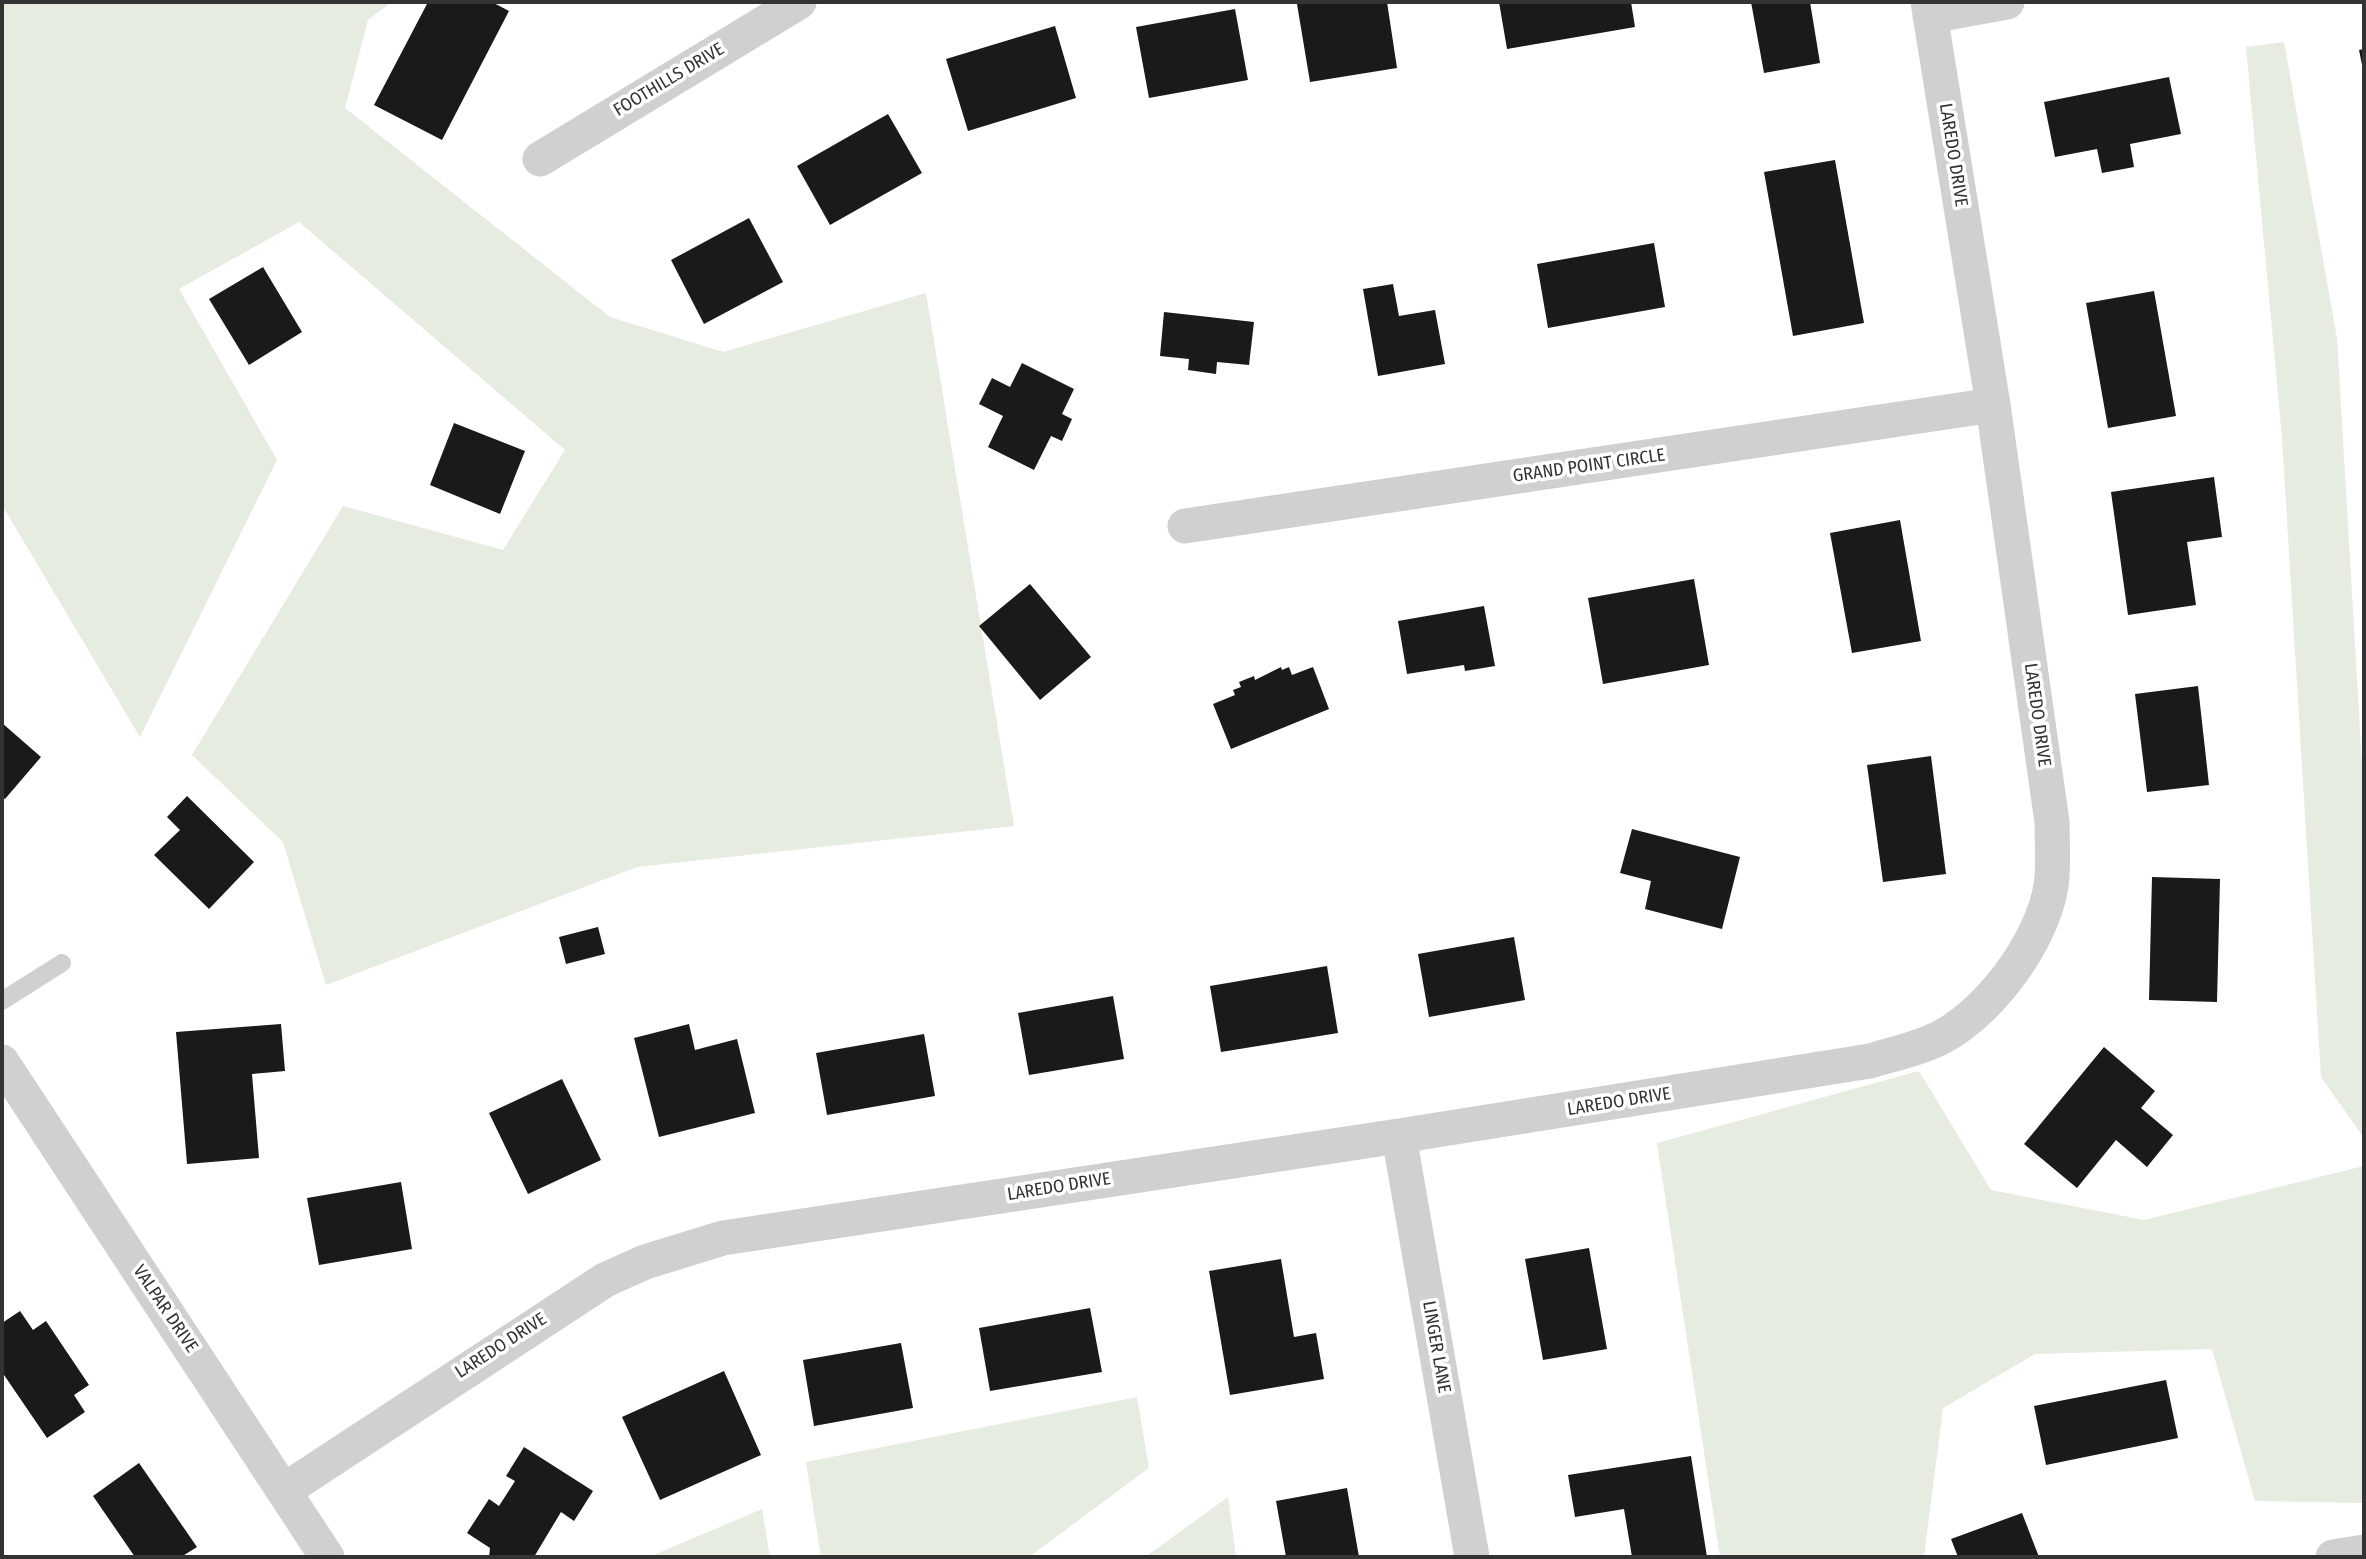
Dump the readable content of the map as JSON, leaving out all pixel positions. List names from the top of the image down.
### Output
{
  "streets": {
    "street": [
      "FOOTHILLS DRIVE",
      "LAREDO DRIVE",
      "GRAND POINT CIRCLE",
      "VALPAR DRIVE",
      "LINGER LANE"
    ]
  },
  "crossings": [
    ["LAREDO DRIVE", "GRAND POINT CIRCLE"],
    ["LAREDO DRIVE", "VALPAR DRIVE"],
    ["LAREDO DRIVE", "LINGER LANE"]
  ]
}
